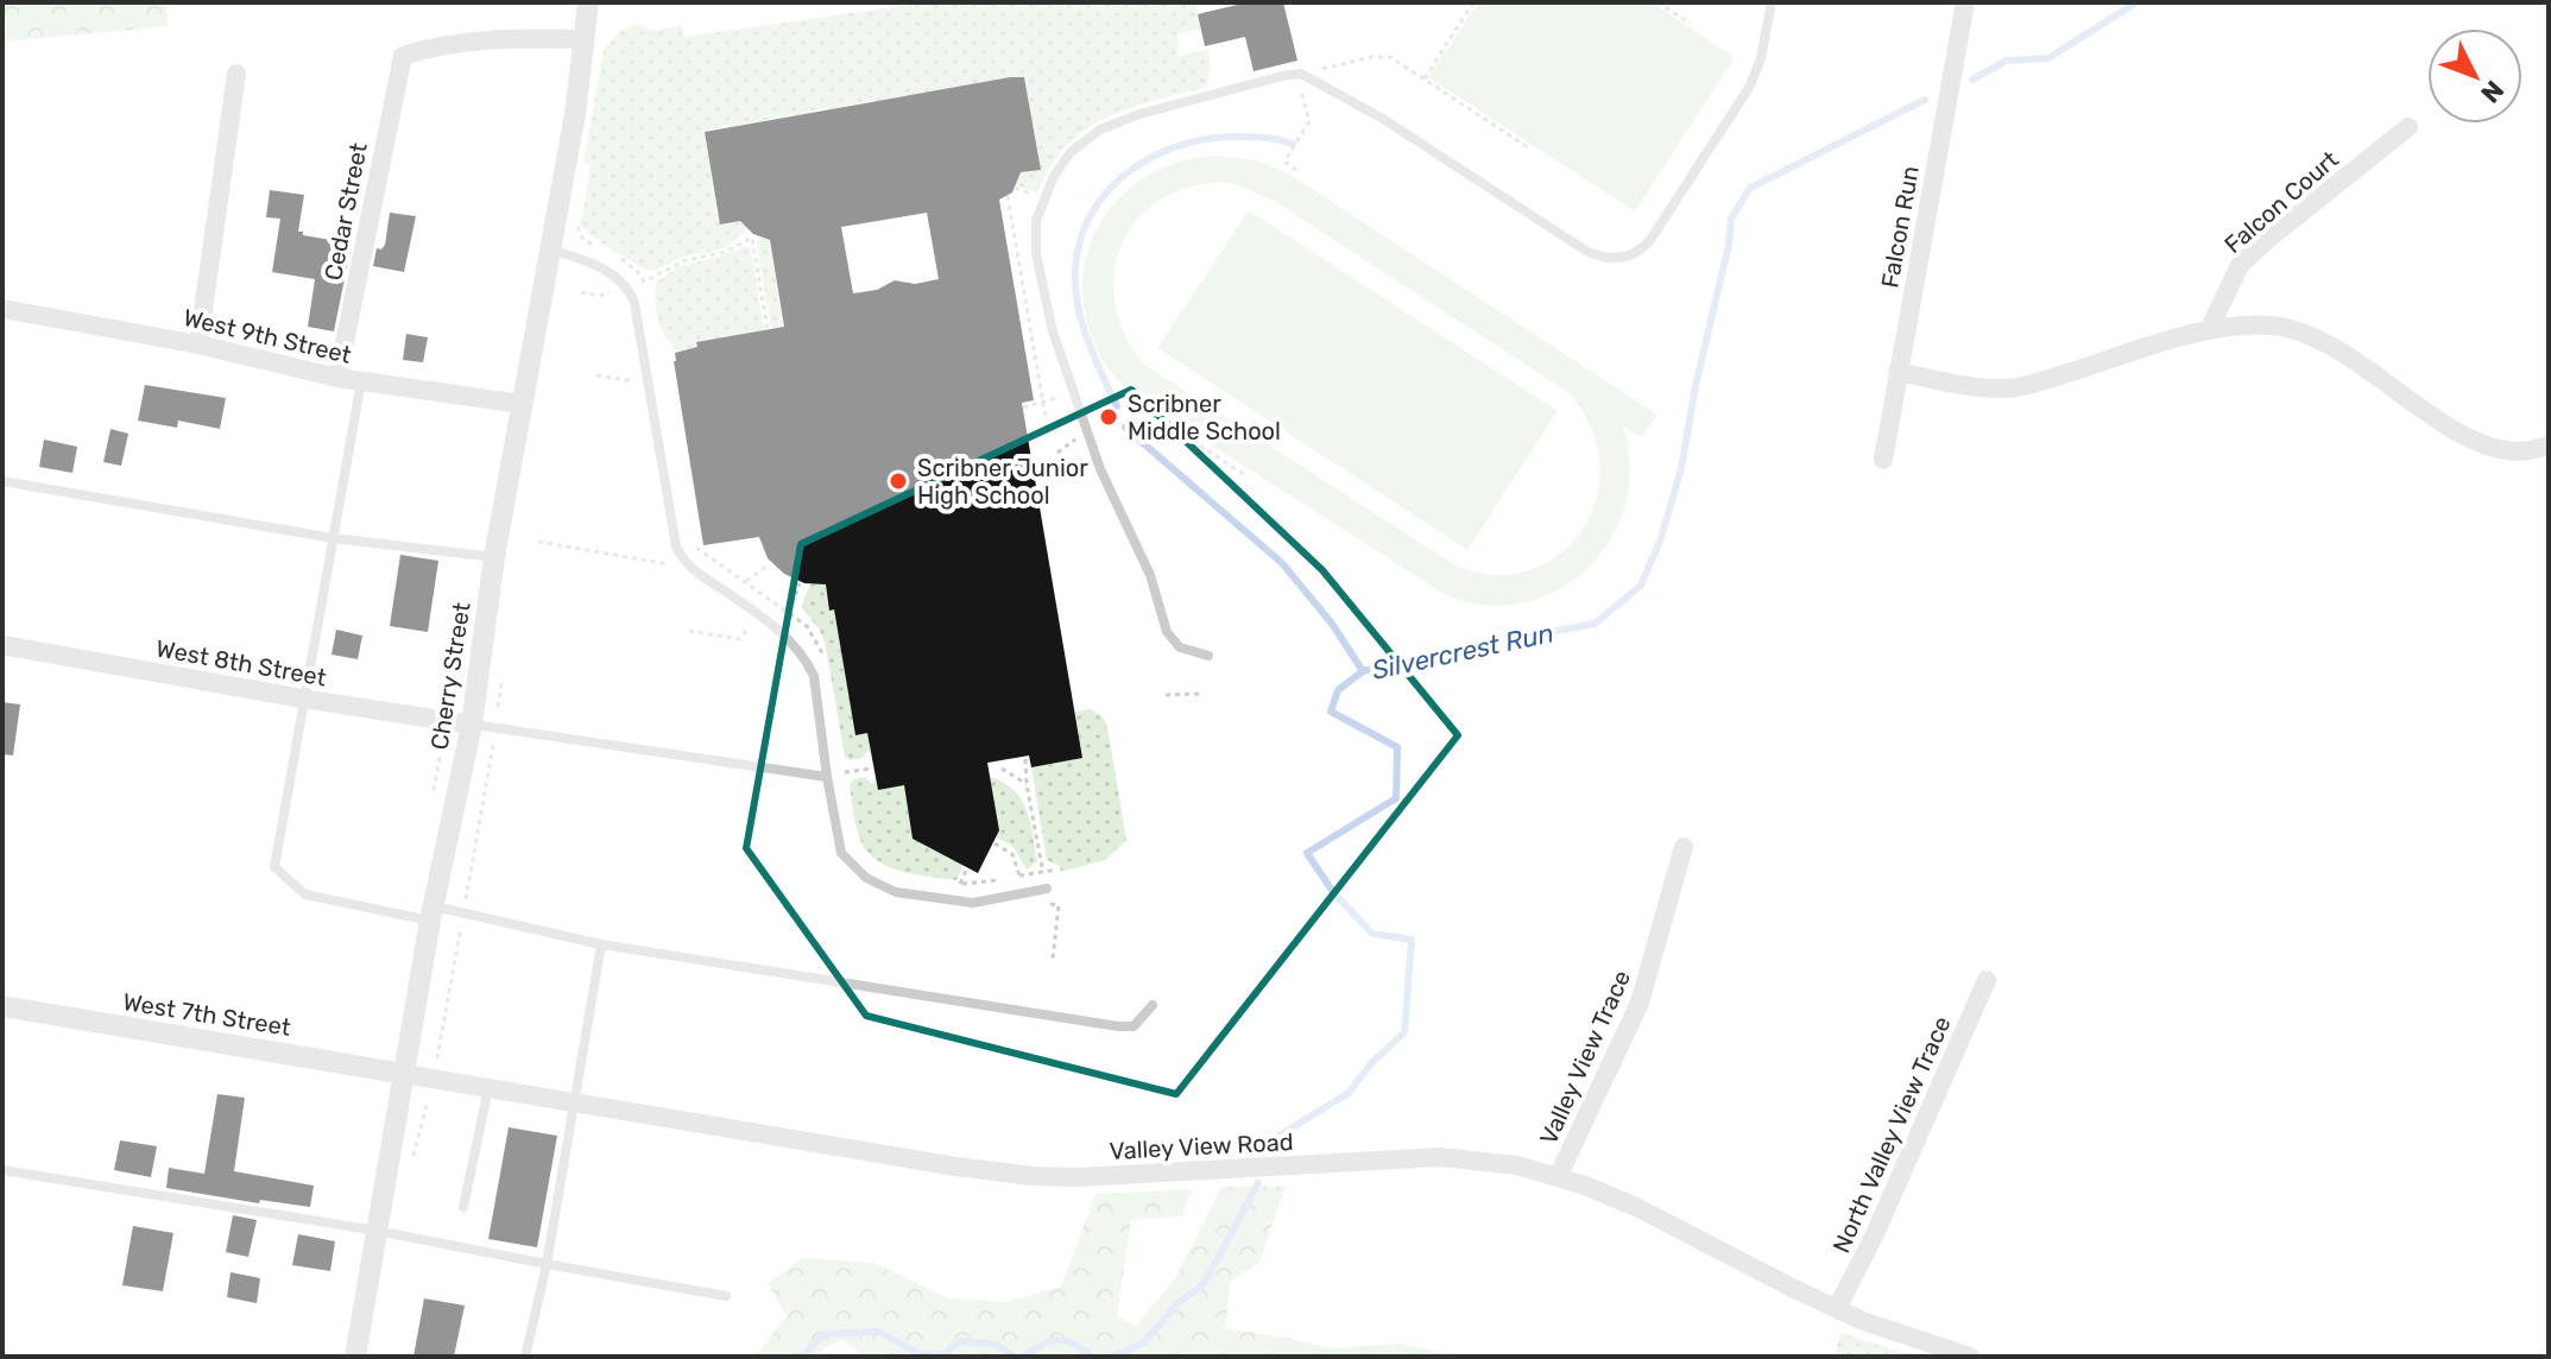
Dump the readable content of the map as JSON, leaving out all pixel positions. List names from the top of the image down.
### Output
{
  "streets": {
    "street": [
      "Falcon Court",
      "Cedar Street",
      "Falcon Run",
      "West 9th Street",
      "West 8th Street",
      "Cherry Street",
      "West 7th Street",
      "Valley View Trace",
      "North Valley View Trace",
      "Valley View Road"
    ]
  },
  "crossings": [
    ["Cedar Street", "West 9th Street"],
    ["Cedar Street", "Cherry Street"],
    ["West 9th Street", "Cherry Street"],
    ["West 8th Street", "Cherry Street"],
    ["Cherry Street", "West 7th Street"],
    ["Cherry Street", "Valley View Road"],
    ["West 7th Street", "Valley View Road"],
    ["Valley View Trace", "Valley View Road"],
    ["North Valley View Trace", "Valley View Road"]
  ],
  "water": ["Silvercrest Run"],
  "places": ["Scribner Middle School", "Scribner Junior High School"],
  "north": "bottom right"
}
